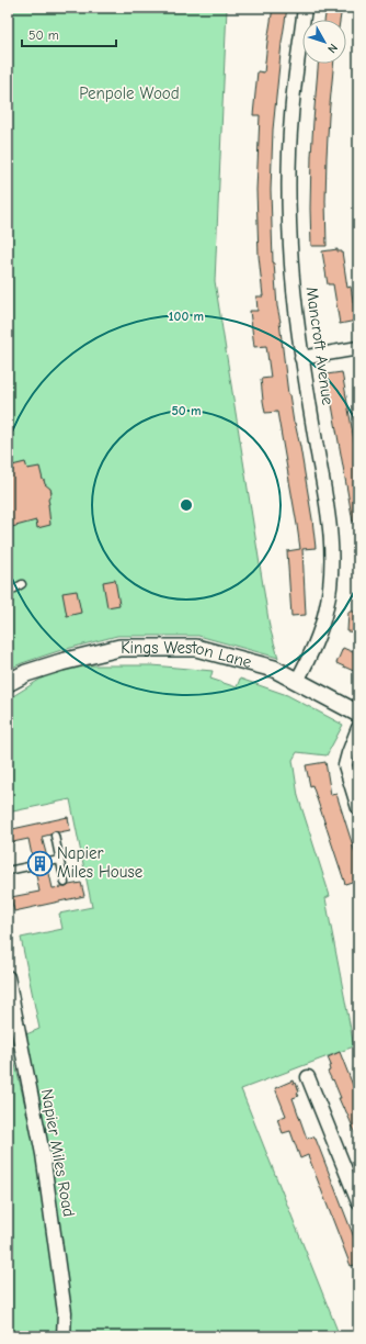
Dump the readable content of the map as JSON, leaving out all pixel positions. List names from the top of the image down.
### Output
{
  "streets": {
    "street": ["Mancroft Avenue", "Kings Weston Lane", "Napier Miles Road"]
  },
  "crossings": [
    ["Mancroft Avenue", "Kings Weston Lane"]
  ],
  "parks": ["Penpole Wood"],
  "places": {
    "building": ["Napier Miles House"]
  },
  "scale_bar": "50 m",
  "north": "bottom right",
  "rings": ["100 m", "50 m"]
}
